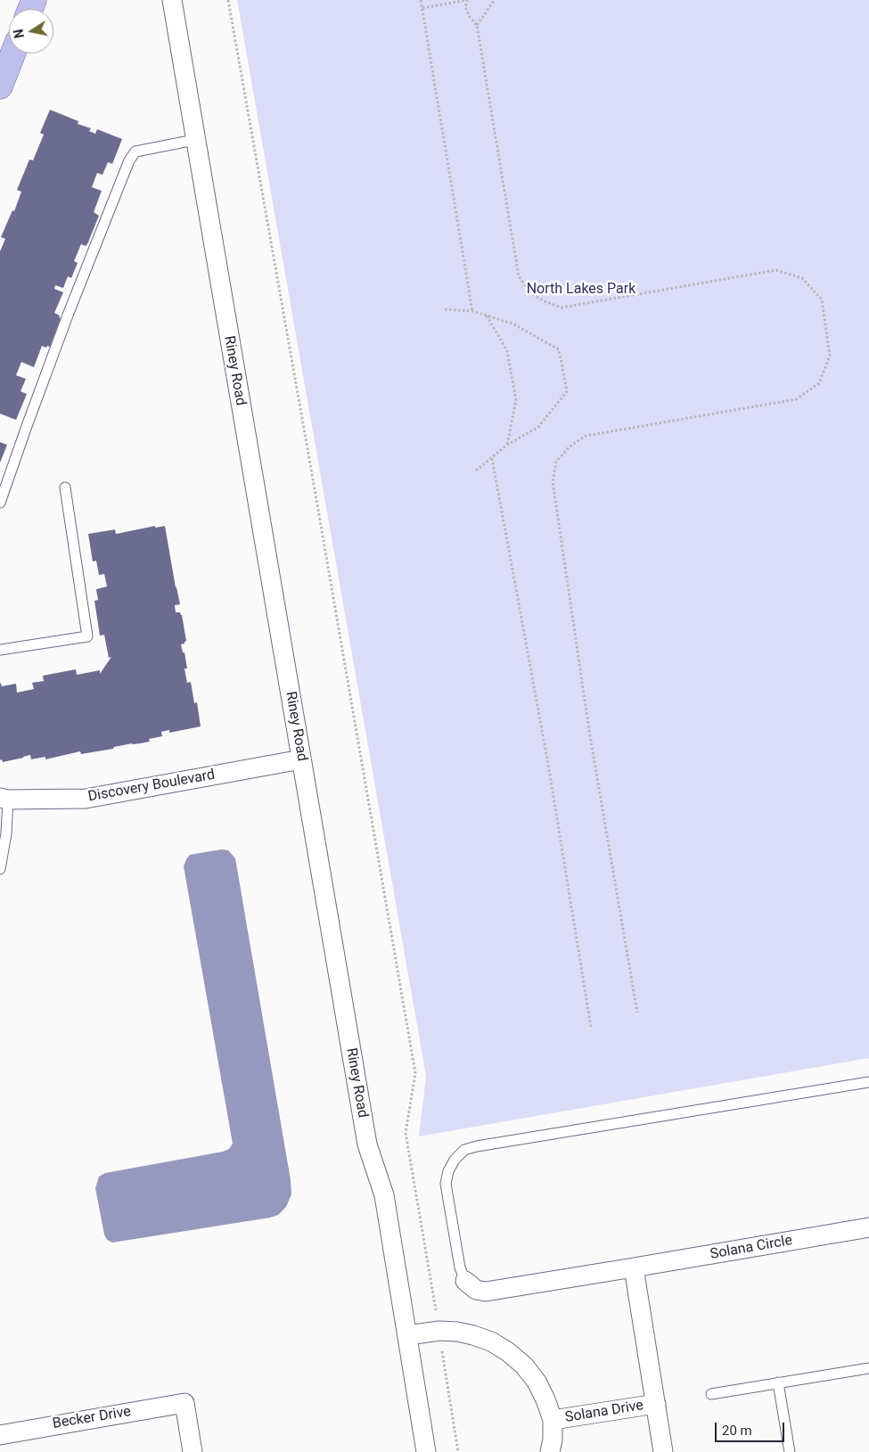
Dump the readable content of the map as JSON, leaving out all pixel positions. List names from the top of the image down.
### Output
{
  "streets": {
    "street": [
      "Riney Road",
      "Discovery Boulevard",
      "Solana Circle",
      "Solana Drive",
      "Becker Drive"
    ]
  },
  "crossings": [
    ["Riney Road", "Discovery Boulevard"],
    ["Riney Road", "Solana Drive"]
  ],
  "parks": ["North Lakes Park"],
  "scale_bar": "20 m",
  "north": "left"
}
